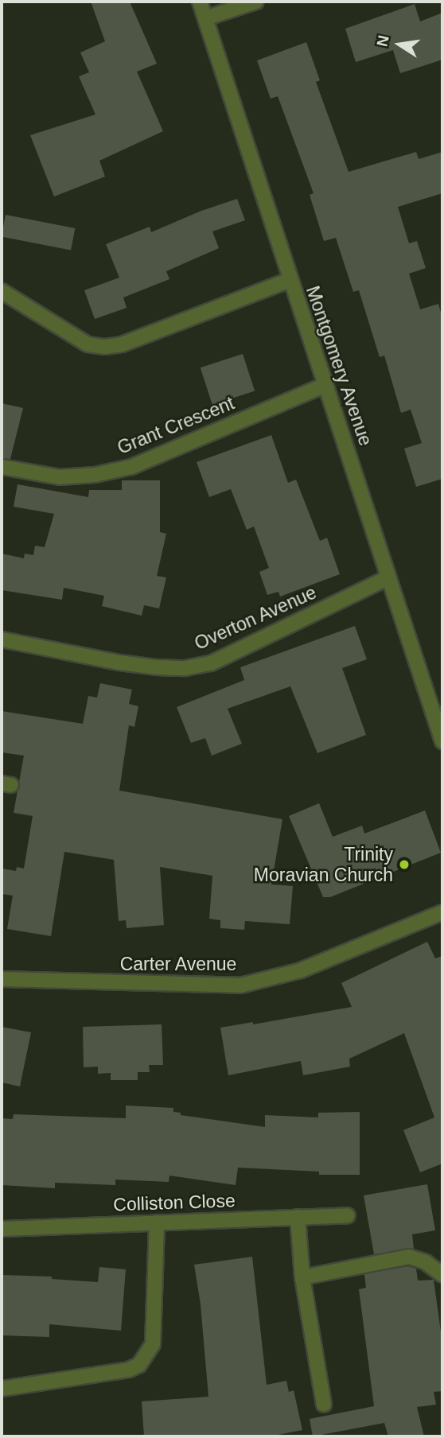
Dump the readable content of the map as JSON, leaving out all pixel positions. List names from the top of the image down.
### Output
{
  "streets": {
    "street": [
      "Montgomery Avenue",
      "Grant Crescent",
      "Overton Avenue",
      "Carter Avenue",
      "Colliston Close"
    ]
  },
  "crossings": [
    ["Montgomery Avenue", "Grant Crescent"],
    ["Montgomery Avenue", "Overton Avenue"]
  ],
  "places": ["Trinity Moravian Church"],
  "north": "left"
}
